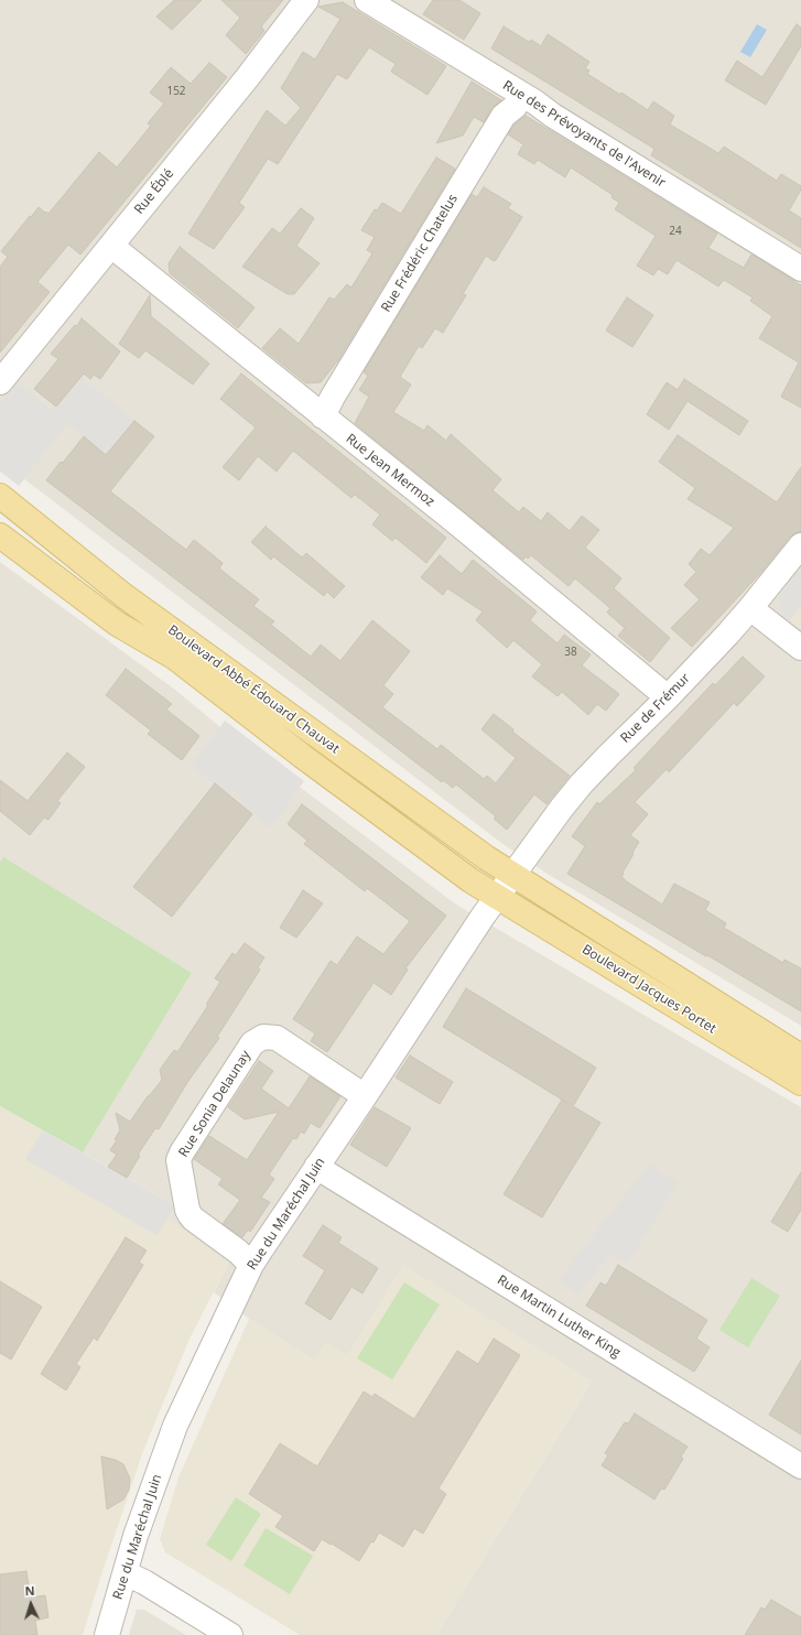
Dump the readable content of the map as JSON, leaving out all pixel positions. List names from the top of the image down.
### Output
{
  "streets": {
    "main road": ["Boulevard Abbé Édouard Chauvat", "Boulevard Jacques Portet"],
    "street": [
      "Rue des Prévoyants de l'Avenir",
      "Rue Éblé",
      "Rue Frédéric Chatelus",
      "Rue Jean Mermoz",
      "Rue de Frémur",
      "Rue Sonia Delaunay",
      "Rue du Maréchal Juin",
      "Rue Martin Luther King"
    ]
  },
  "crossings": [
    ["Rue des Prévoyants de l'Avenir", "Rue Frédéric Chatelus"],
    ["Rue Éblé", "Rue Jean Mermoz"],
    ["Rue Frédéric Chatelus", "Rue Jean Mermoz"],
    ["Rue Jean Mermoz", "Rue de Frémur"],
    ["Boulevard Abbé Édouard Chauvat", "Rue de Frémur"],
    ["Boulevard Abbé Édouard Chauvat", "Boulevard Jacques Portet"],
    ["Boulevard Abbé Édouard Chauvat", "Rue du Maréchal Juin"],
    ["Rue de Frémur", "Boulevard Jacques Portet"],
    ["Rue de Frémur", "Rue du Maréchal Juin"],
    ["Boulevard Jacques Portet", "Rue du Maréchal Juin"],
    ["Rue Sonia Delaunay", "Rue du Maréchal Juin"],
    ["Rue du Maréchal Juin", "Rue Martin Luther King"]
  ],
  "house_numbers": ["152", "24", "38"],
  "north": "top"
}
